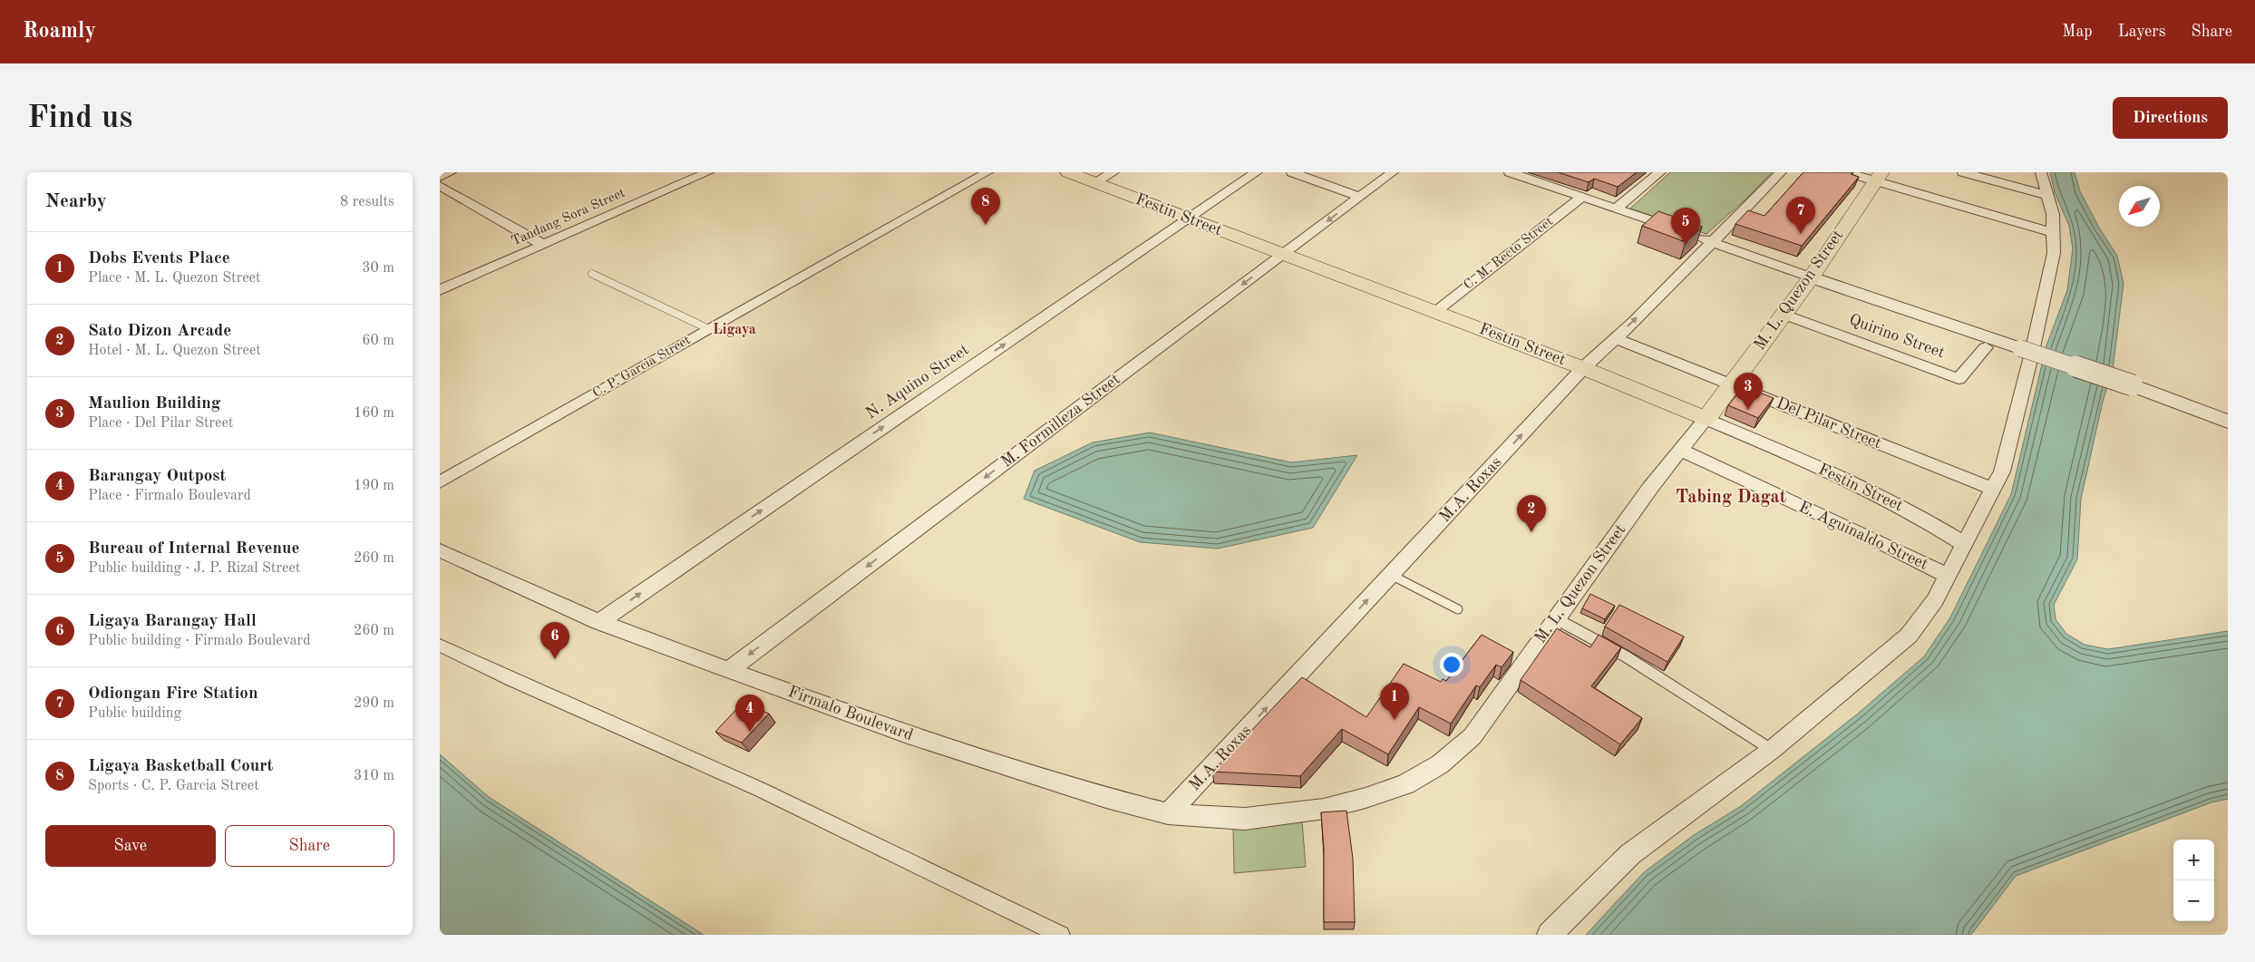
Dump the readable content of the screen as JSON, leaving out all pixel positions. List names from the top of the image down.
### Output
{
  "streets": {
    "main road": ["Festin Street", "M. L. Quezon Street"],
    "street": [
      "Tandang Sora Street",
      "C. M. Recto Street",
      "Quirino Street",
      "C. P. Garcia Street",
      "N. Aquino Street",
      "M. Formilleza Street",
      "Del Pilar Street",
      "M.A. Roxas",
      "E. Aguinaldo Street",
      "Firmalo Boulevard"
    ]
  },
  "crossings": [
    ["Festin Street", "C. M. Recto Street"],
    ["Festin Street", "M. L. Quezon Street"],
    ["Festin Street", "N. Aquino Street"],
    ["Festin Street", "M. Formilleza Street"],
    ["Festin Street", "M.A. Roxas"],
    ["M. L. Quezon Street", "Quirino Street"],
    ["M. L. Quezon Street", "Del Pilar Street"],
    ["M. L. Quezon Street", "M.A. Roxas"],
    ["M. L. Quezon Street", "E. Aguinaldo Street"],
    ["M. L. Quezon Street", "Firmalo Boulevard"],
    ["N. Aquino Street", "Firmalo Boulevard"],
    ["M. Formilleza Street", "Firmalo Boulevard"],
    ["Del Pilar Street", "M.A. Roxas"],
    ["M.A. Roxas", "Firmalo Boulevard"]
  ],
  "one_way": ["N. Aquino Street", "M. Formilleza Street", "M.A. Roxas"],
  "districts": ["Ligaya", "Tabing Dagat"],
  "north": "bottom left",
  "page": {
    "header": "Roamly",
    "nav": ["Map", "Layers", "Share"],
    "buttons": [
      "Directions",
      ["Save", "Share"]
    ],
    "title": "Find us",
    "heading": ["Nearby", "8 results"],
    "pins": [
      "8",
      "7",
      "5",
      "3",
      "2",
      "6",
      "1",
      "4"
    ],
    "list": [
      {
        "mark": "1",
        "name": "Dobs Events Place",
        "note": "Place · M. L. Quezon Street",
        "value": "30 m"
      },
      {
        "mark": "2",
        "name": "Sato Dizon Arcade",
        "note": "Hotel · M. L. Quezon Street",
        "value": "60 m"
      },
      {
        "mark": "3",
        "name": "Maulion Building",
        "note": "Place · Del Pilar Street",
        "value": "160 m"
      },
      {
        "mark": "4",
        "name": "Barangay Outpost",
        "note": "Place · Firmalo Boulevard",
        "value": "190 m"
      },
      {
        "mark": "5",
        "name": "Bureau of Internal Revenue",
        "note": "Public building · J. P. Rizal Street",
        "value": "260 m"
      },
      {
        "mark": "6",
        "name": "Ligaya Barangay Hall",
        "note": "Public building · Firmalo Boulevard",
        "value": "260 m"
      },
      {
        "mark": "7",
        "name": "Odiongan Fire Station",
        "note": "Public building",
        "value": "290 m"
      },
      {
        "mark": "8",
        "name": "Ligaya Basketball Court",
        "note": "Sports · C. P. Garcia Street",
        "value": "310 m"
      }
    ],
    "map_buttons": ["+", "−"]
  }
}
